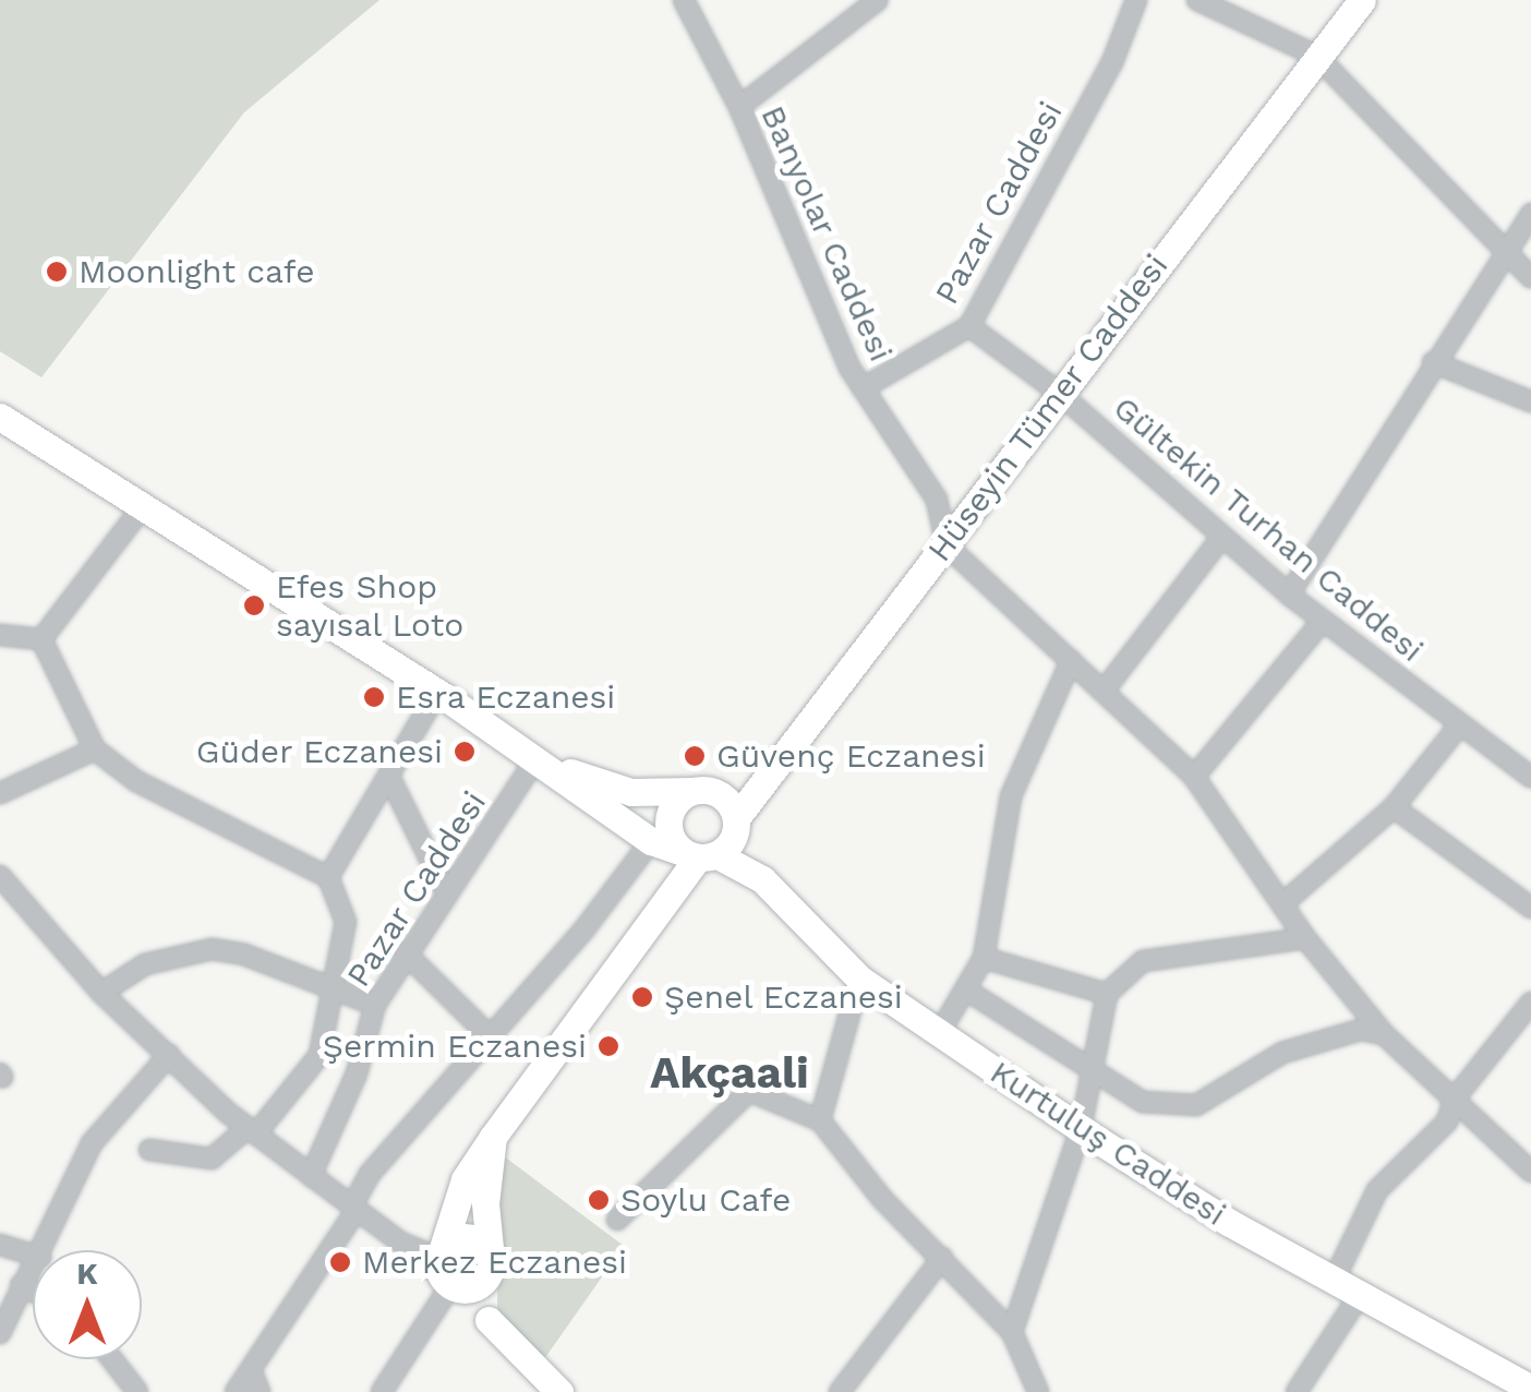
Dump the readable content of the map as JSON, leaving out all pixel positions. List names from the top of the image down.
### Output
{
  "streets": {
    "main road": ["Hüseyin Tümer Caddesi", "Kurtuluş Caddesi"],
    "street": ["Pazar Caddesi", "Banyolar Caddesi", "Gültekin Turhan Caddesi"]
  },
  "crossings": [
    ["Pazar Caddesi", "Banyolar Caddesi"],
    ["Pazar Caddesi", "Gültekin Turhan Caddesi"],
    ["Pazar Caddesi", "Kurtuluş Caddesi"],
    ["Banyolar Caddesi", "Hüseyin Tümer Caddesi"],
    ["Hüseyin Tümer Caddesi", "Gültekin Turhan Caddesi"],
    ["Hüseyin Tümer Caddesi", "Kurtuluş Caddesi"]
  ],
  "districts": ["Akçaali"],
  "places": [
    "Moonlight cafe",
    "Efes Shop sayısal Loto",
    "Esra Eczanesi",
    "Güder Eczanesi",
    "Güvenç Eczanesi",
    "Şenel Eczanesi",
    "Şermin Eczanesi",
    "Soylu Cafe",
    "Merkez Eczanesi"
  ],
  "north": "top"
}
